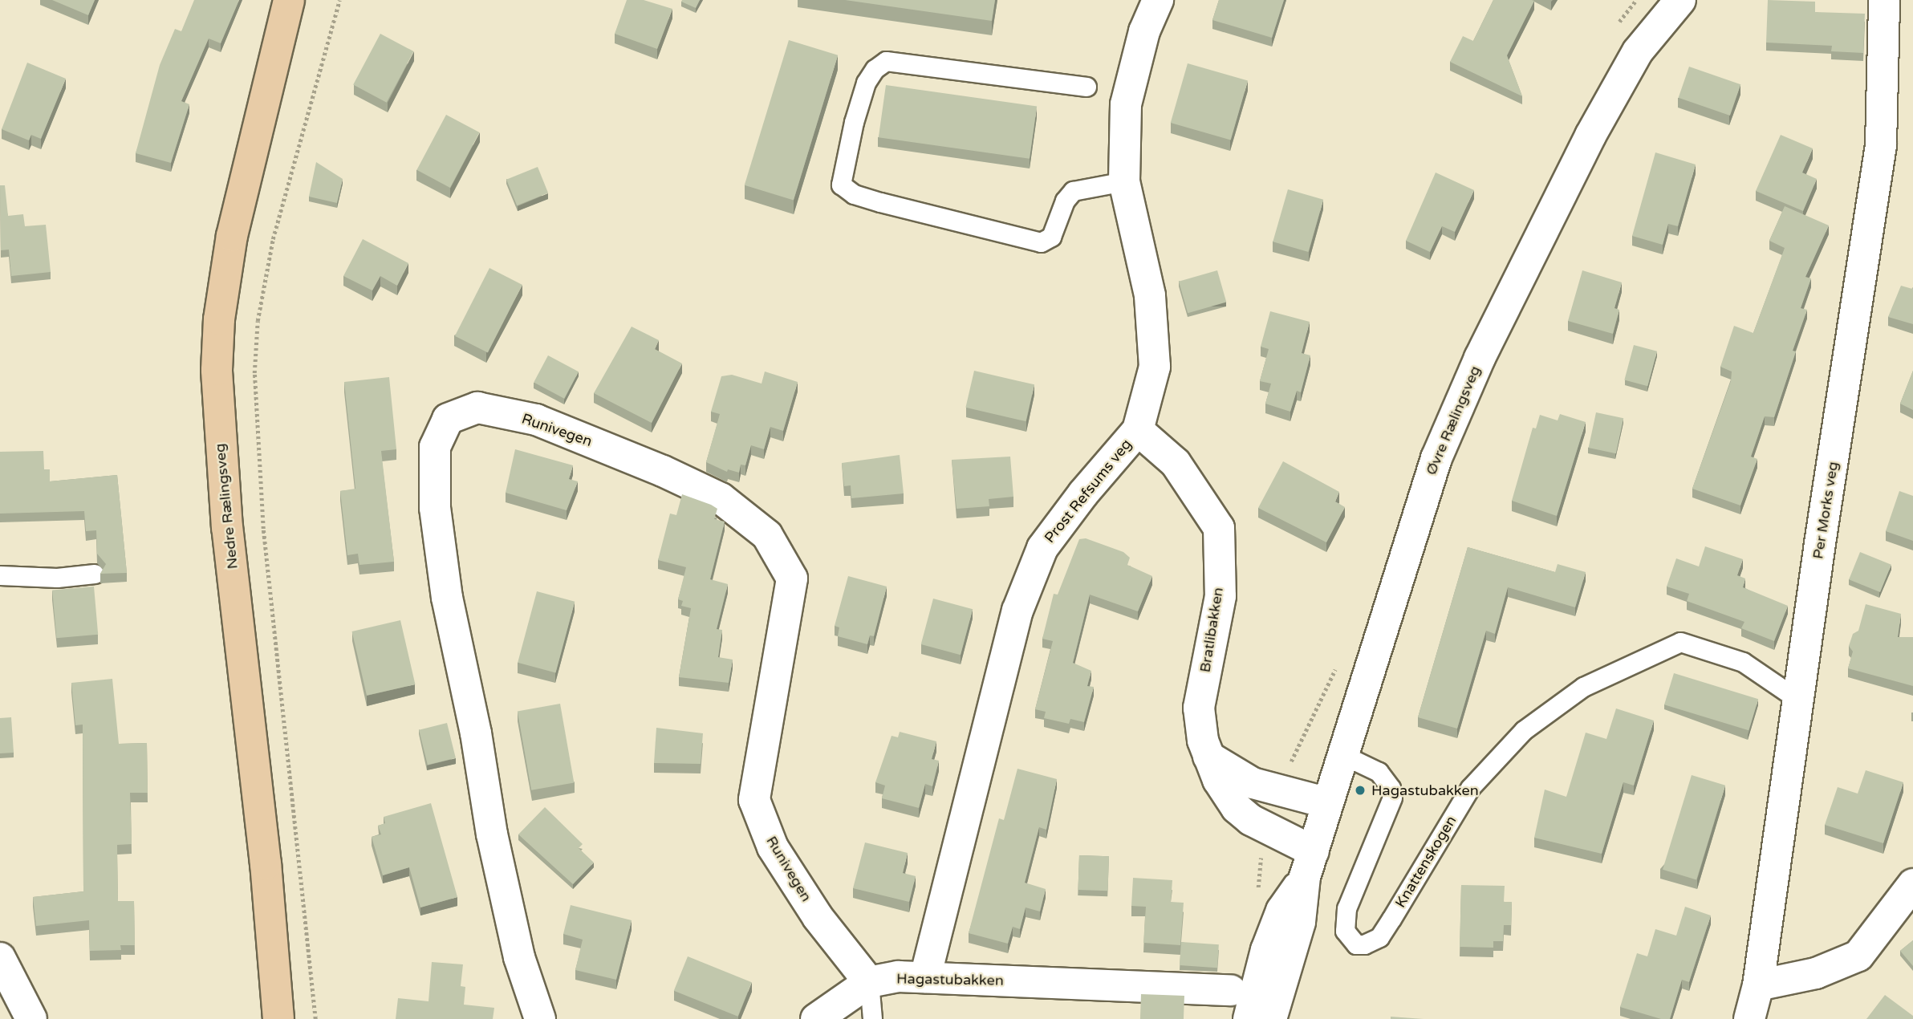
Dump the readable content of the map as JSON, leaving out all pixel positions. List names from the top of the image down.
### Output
{
  "streets": {
    "main road": ["Nedre Rælingsveg"],
    "street": [
      "Øvre Rælingsveg",
      "Runivegen",
      "Prost Refsums veg",
      "Per Morks veg",
      "Bratlibakken",
      "Hagastubakken"
    ],
    "lane": ["Knattenskogen"]
  },
  "crossings": [
    ["Øvre Rælingsveg", "Bratlibakken"],
    ["Øvre Rælingsveg", "Knattenskogen"],
    ["Runivegen", "Hagastubakken"],
    ["Prost Refsums veg", "Bratlibakken"],
    ["Prost Refsums veg", "Hagastubakken"],
    ["Per Morks veg", "Knattenskogen"]
  ],
  "places": ["Hagastubakken"]
}
